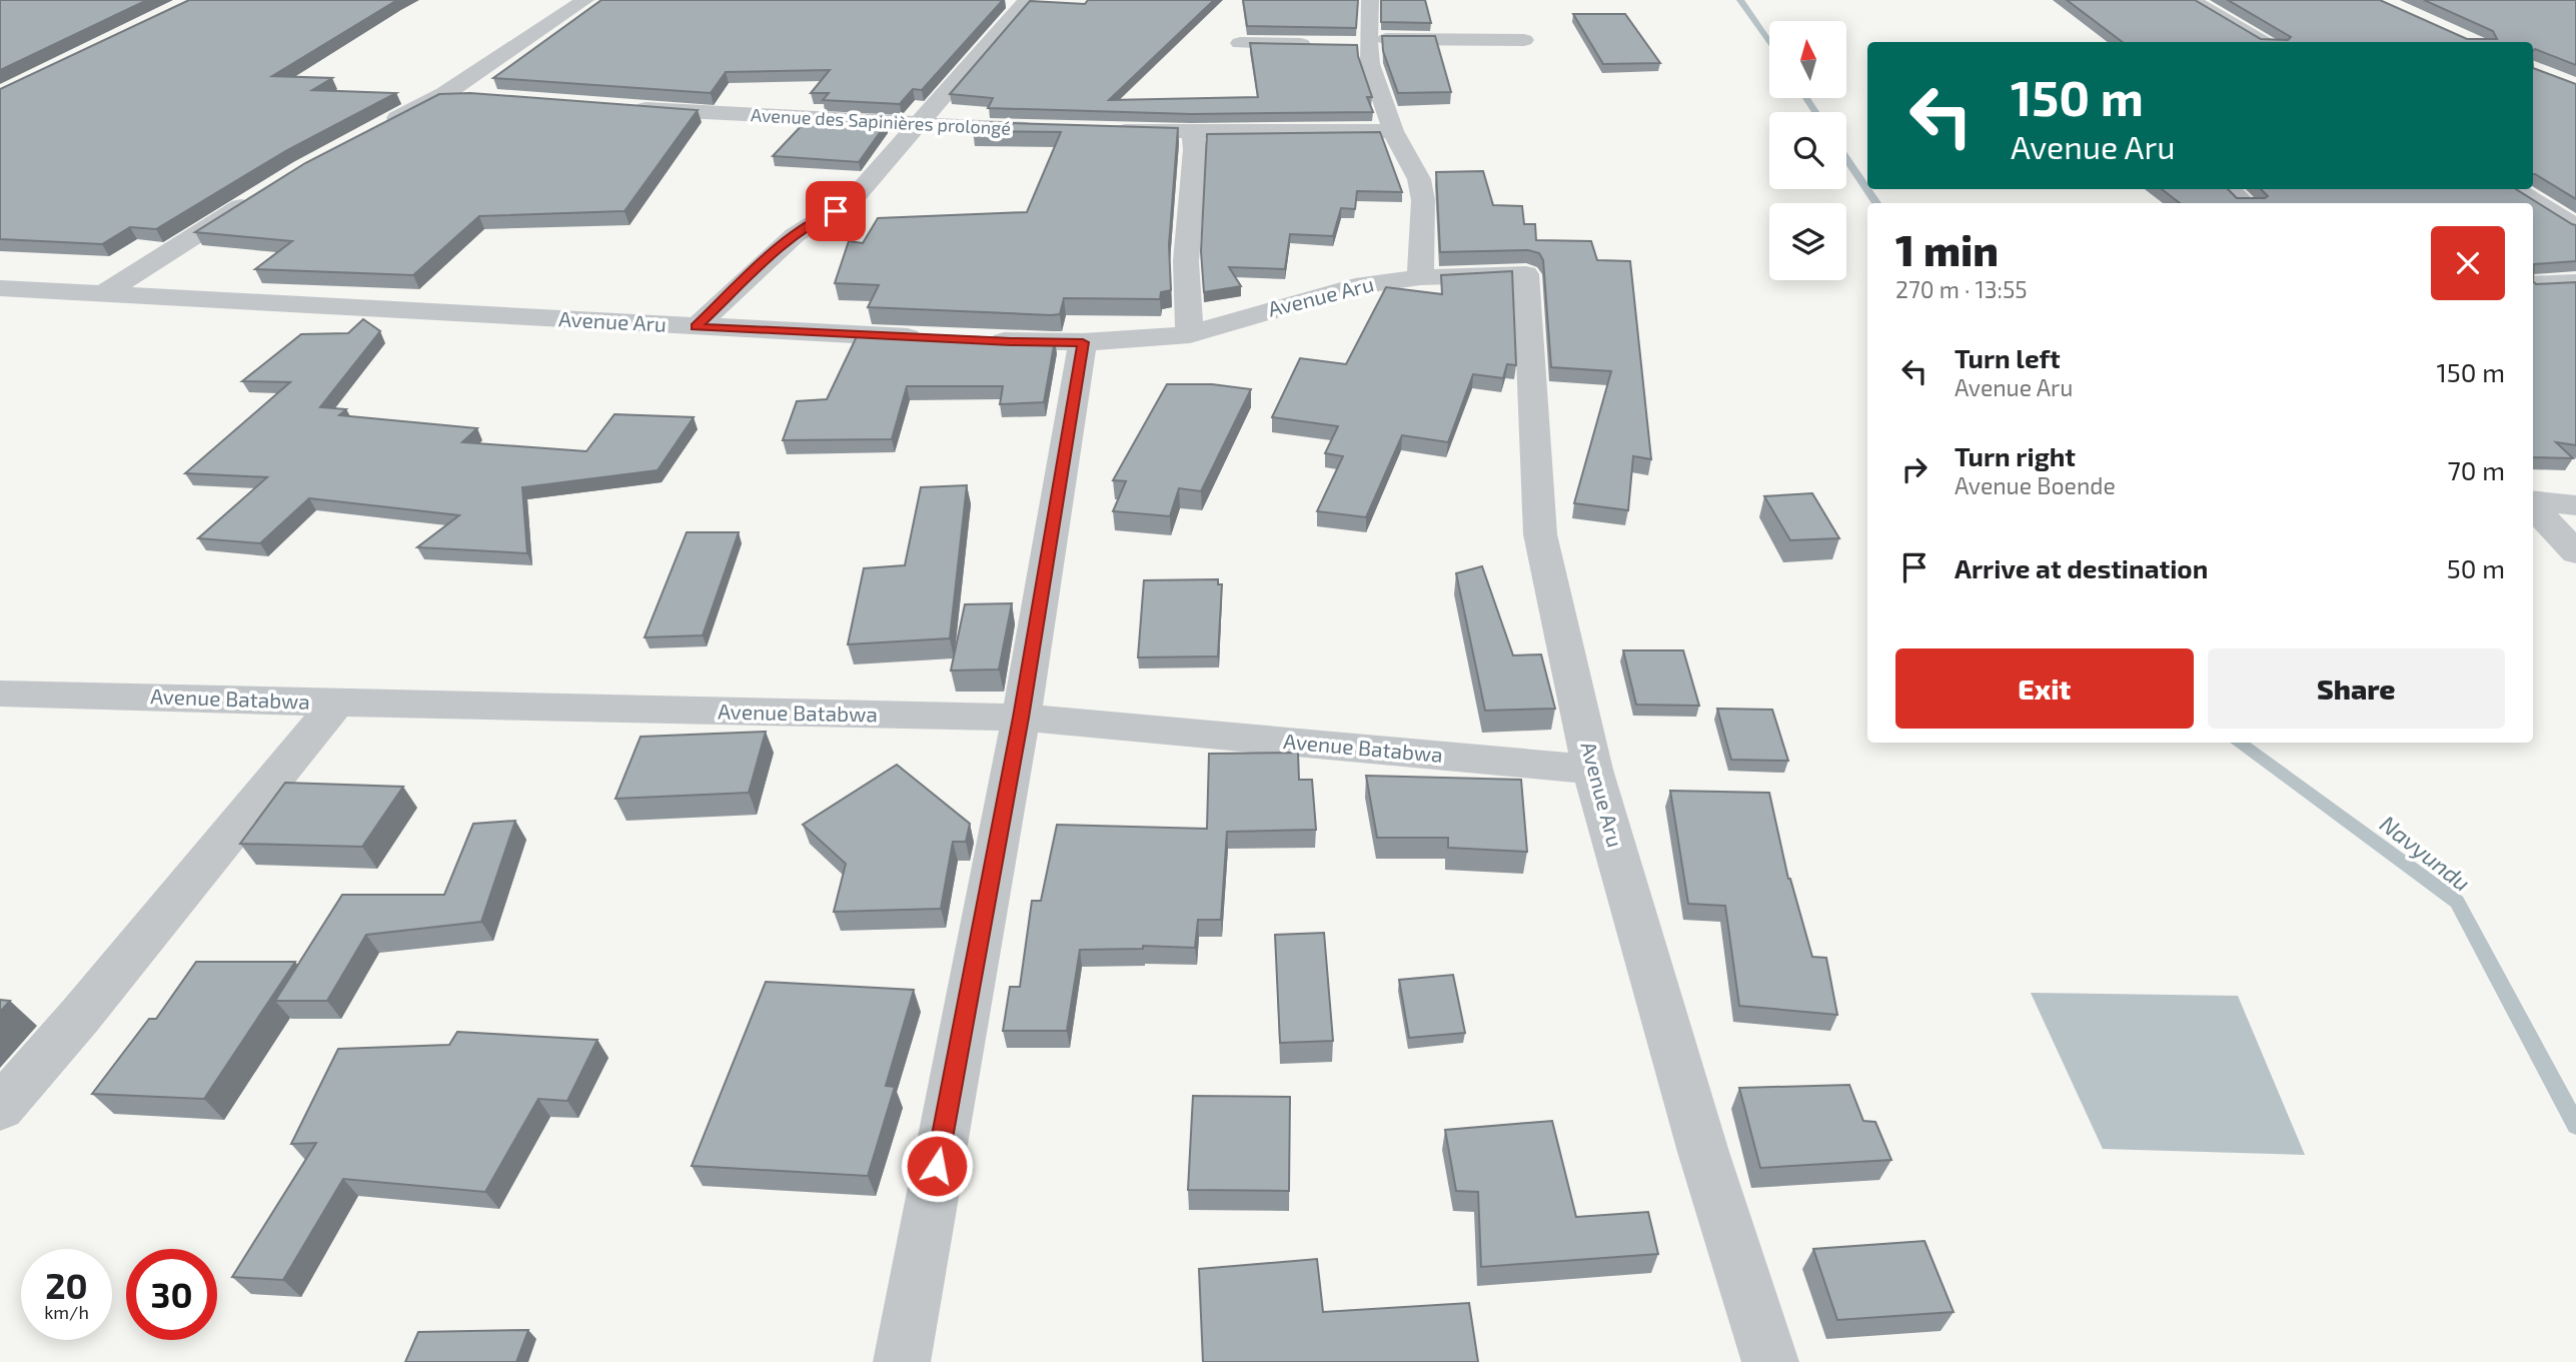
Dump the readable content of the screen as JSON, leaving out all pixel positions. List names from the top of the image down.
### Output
{
  "streets": {
    "street": ["Avenue des Sapinières prolongé", "Avenue Aru", "Avenue Batabwa"]
  },
  "crossings": [
    ["Avenue Aru", "Avenue Batabwa"]
  ],
  "water": ["Navyundu"],
  "north": "top",
  "page": {
    "turn": ["150 m", "Avenue Aru"],
    "heading": ["1 min", "270 m · 13:55"],
    "list": [
      {
        "name": "Turn left",
        "note": "Avenue Aru",
        "value": "150 m"
      },
      {
        "name": "Turn right",
        "note": "Avenue Boende",
        "value": "70 m"
      },
      {
        "name": "Arrive at destination",
        "value": "50 m"
      }
    ],
    "buttons": ["Exit", "Share"],
    "speed": "20 km/h",
    "limit": "30"
  }
}
